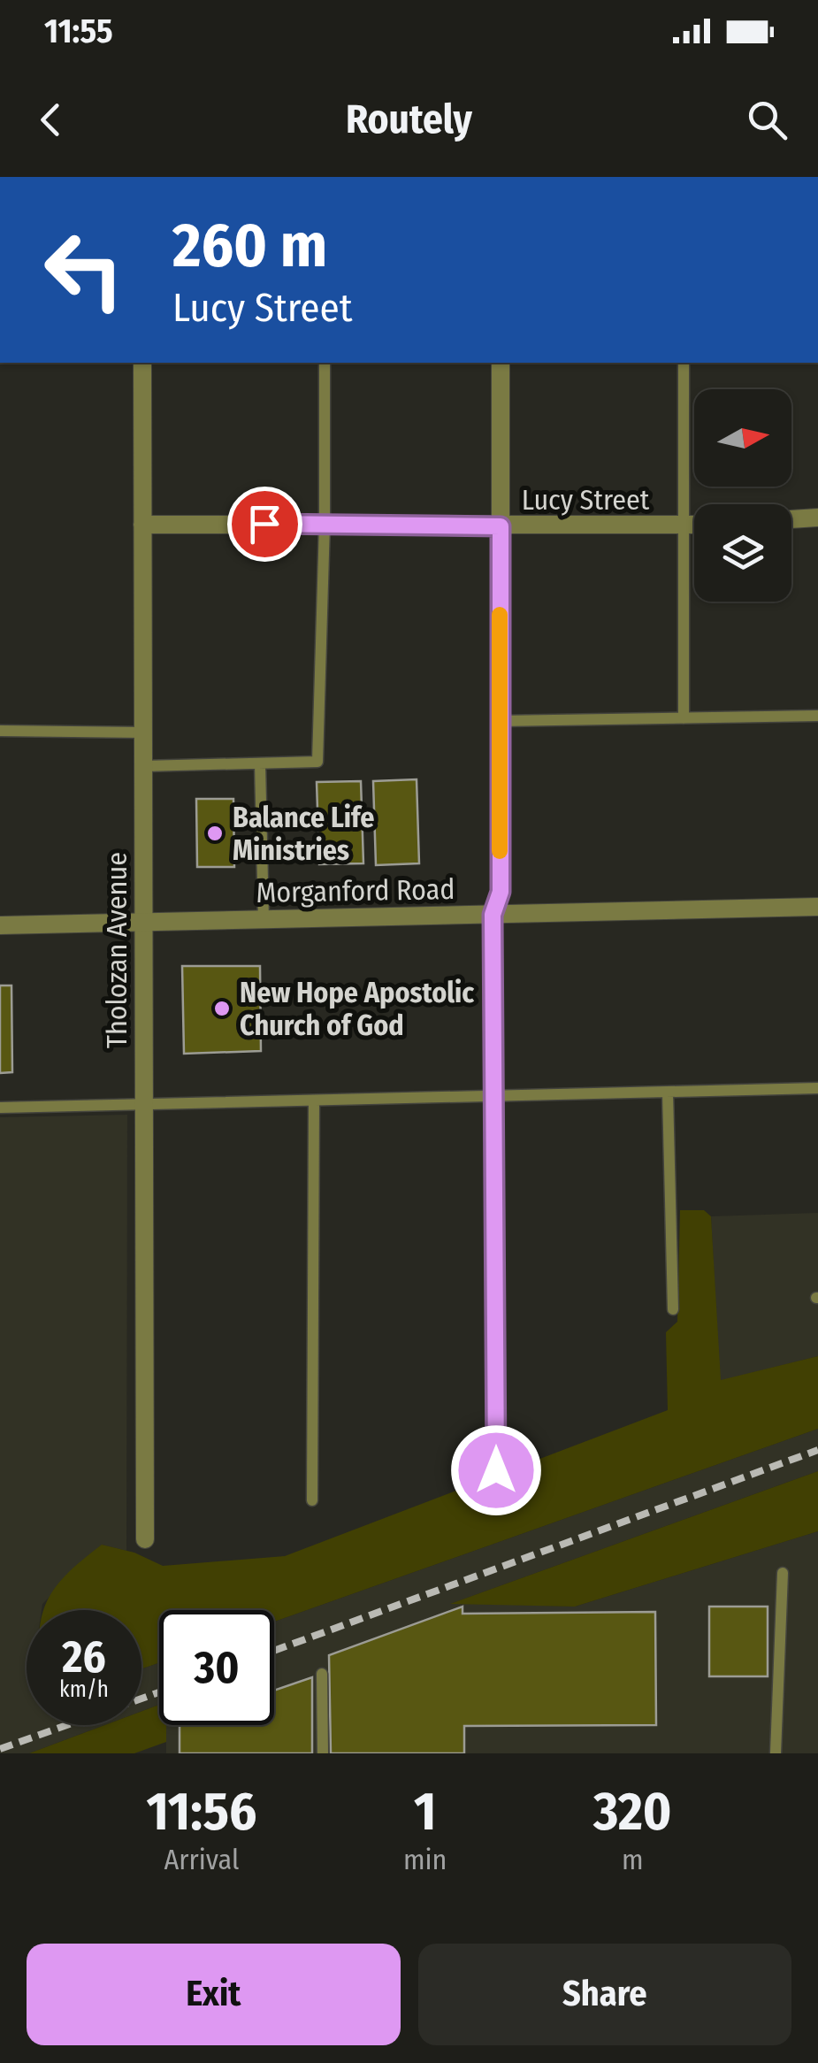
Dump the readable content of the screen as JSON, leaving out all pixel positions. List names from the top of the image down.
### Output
{
  "streets": {
    "street": ["Lucy Street", "Morganford Road", "Tholozan Avenue"]
  },
  "crossings": [
    ["Lucy Street", "Tholozan Avenue"],
    ["Morganford Road", "Tholozan Avenue"]
  ],
  "places": ["Balance Life Ministries", "New Hope Apostolic Church of God"],
  "north": "right",
  "page": {
    "status": "11:55",
    "header": "Routely",
    "turn": ["260 m", "Lucy Street"],
    "speed": "26 km/h",
    "limit": "30",
    "eta": [
      "11:56",
      "Arrival",
      "1",
      "min",
      "320",
      "m"
    ],
    "buttons": ["Exit", "Share"]
  }
}
